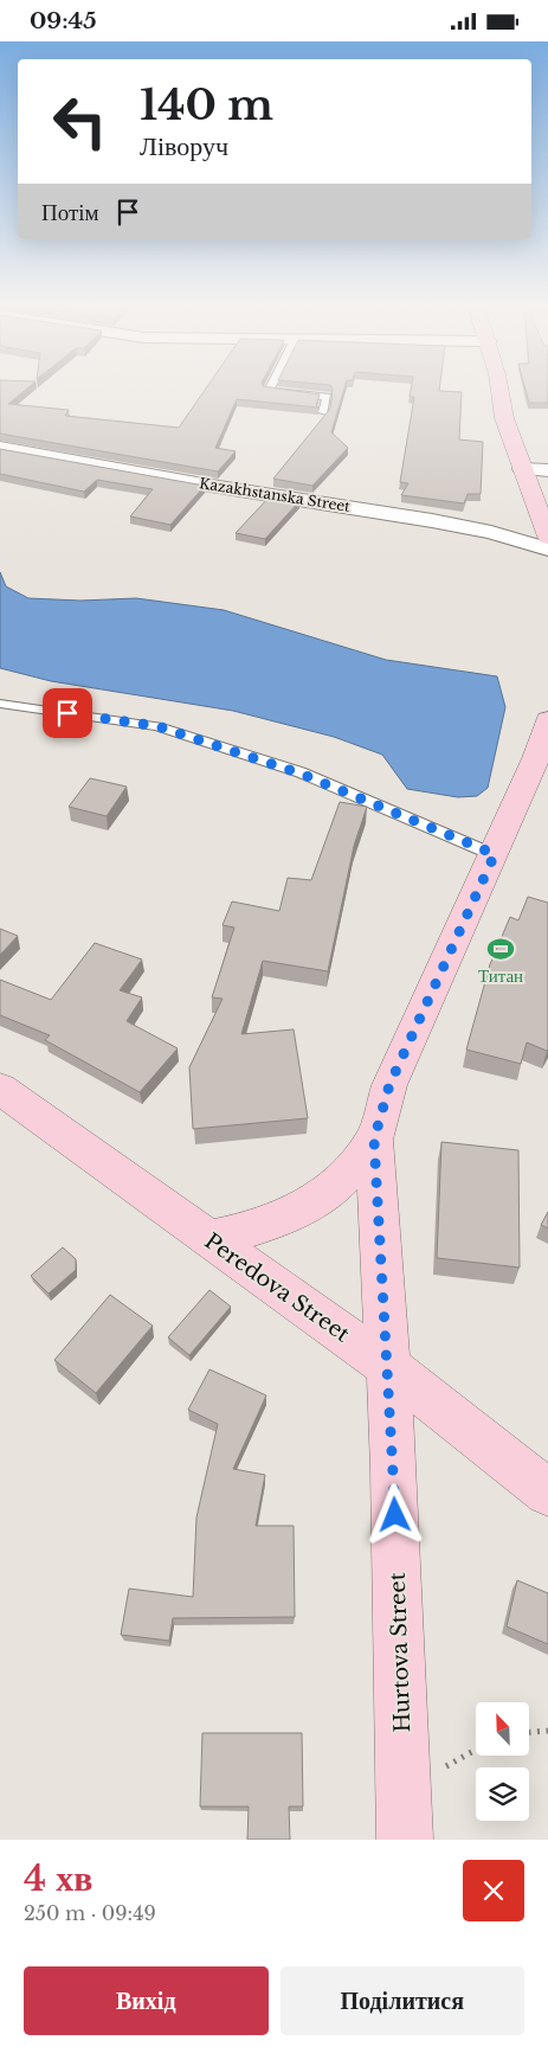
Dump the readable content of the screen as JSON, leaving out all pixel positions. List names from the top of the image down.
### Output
{
  "streets": {
    "street": ["Kazakhstanska Street", "Peredova Street", "Hurtova Street"]
  },
  "crossings": [
    ["Peredova Street", "Hurtova Street"]
  ],
  "places": {
    "sports": ["Титан"]
  },
  "north": "top left",
  "page": {
    "status": "09:45",
    "turn": ["140 m", "Ліворуч"],
    "then": "Потім",
    "heading": ["4 хв", "250 m · 09:49"],
    "buttons": ["Вихід", "Поділитися"]
  }
}
